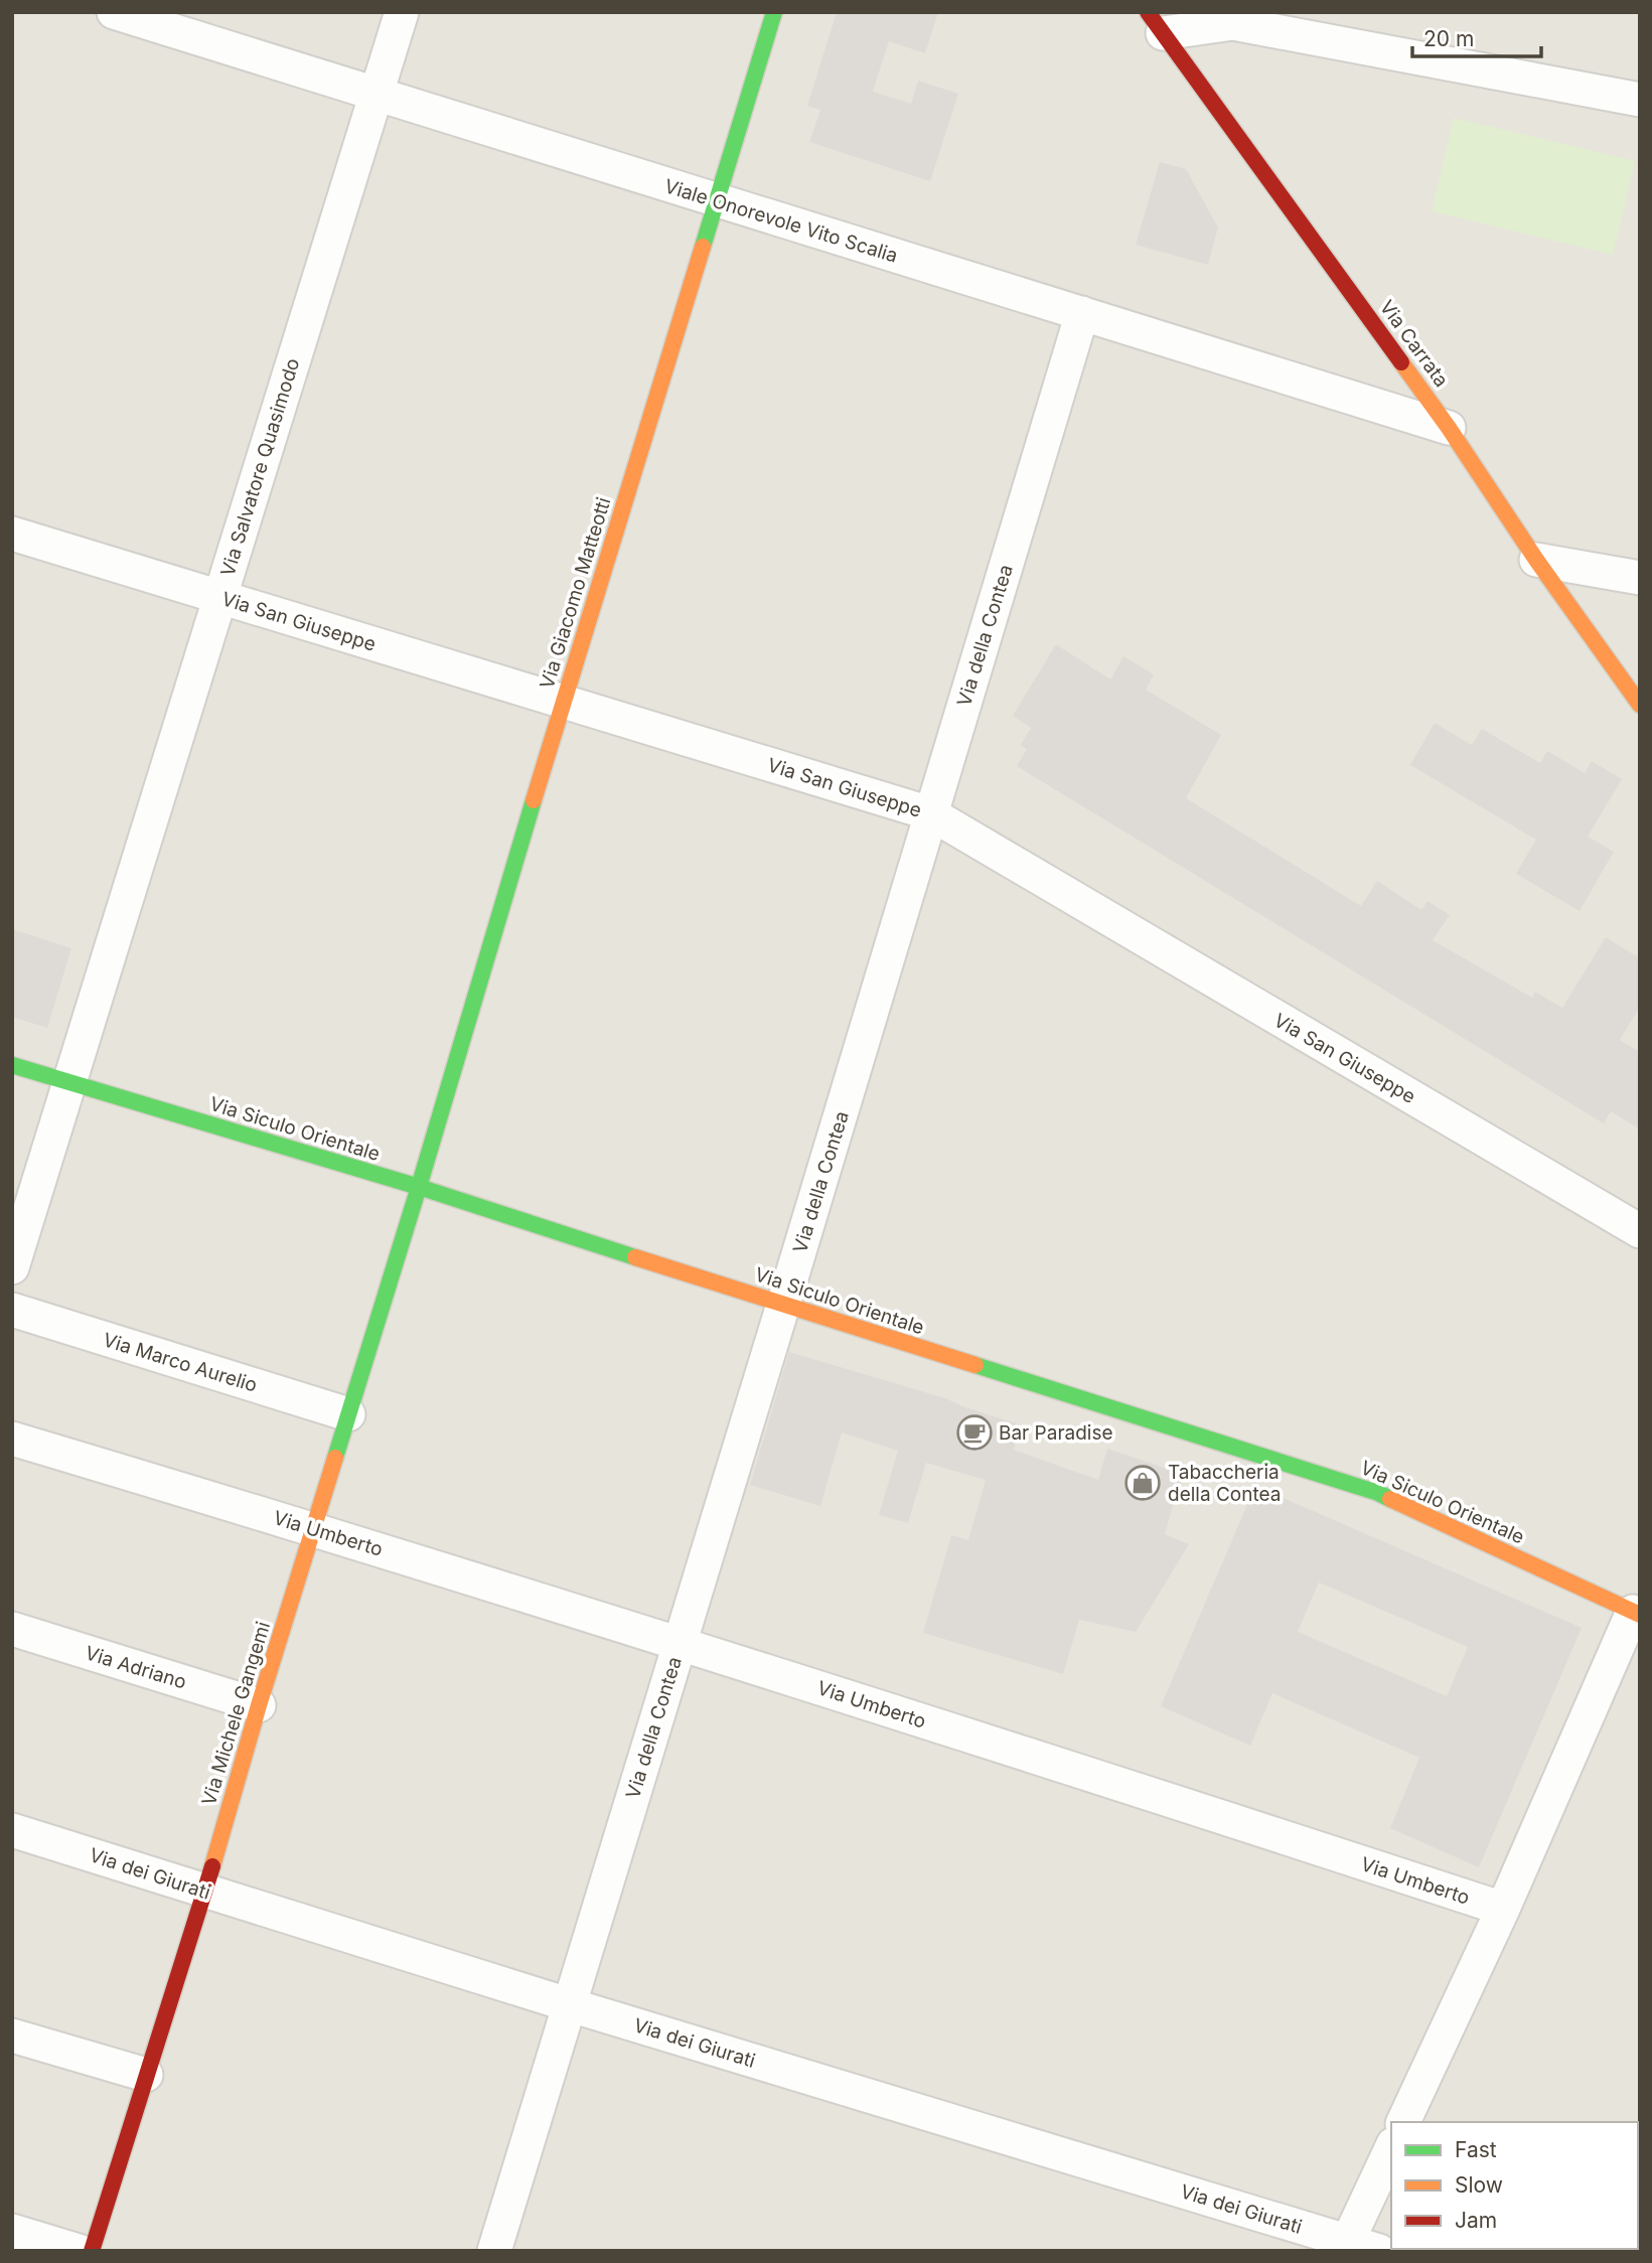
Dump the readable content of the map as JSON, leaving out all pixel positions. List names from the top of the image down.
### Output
{
  "streets": {
    "street": [
      "Viale Onorevole Vito Scalia",
      "Via Carrata",
      "Via Salvatore Quasimodo",
      "Via Giacomo Matteotti",
      "Via San Giuseppe",
      "Via della Contea",
      "Via Siculo Orientale",
      "Via Marco Aurelio",
      "Via Umberto",
      "Via Adriano",
      "Via Michele Gangemi",
      "Via dei Giurati"
    ]
  },
  "crossings": [
    ["Viale Onorevole Vito Scalia", "Via Carrata"],
    ["Viale Onorevole Vito Scalia", "Via Salvatore Quasimodo"],
    ["Viale Onorevole Vito Scalia", "Via Giacomo Matteotti"],
    ["Viale Onorevole Vito Scalia", "Via della Contea"],
    ["Via Salvatore Quasimodo", "Via San Giuseppe"],
    ["Via Salvatore Quasimodo", "Via Siculo Orientale"],
    ["Via Giacomo Matteotti", "Via San Giuseppe"],
    ["Via Giacomo Matteotti", "Via Siculo Orientale"],
    ["Via Giacomo Matteotti", "Via Michele Gangemi"],
    ["Via San Giuseppe", "Via della Contea"],
    ["Via della Contea", "Via Siculo Orientale"],
    ["Via della Contea", "Via Umberto"],
    ["Via della Contea", "Via dei Giurati"],
    ["Via Siculo Orientale", "Via Michele Gangemi"],
    ["Via Marco Aurelio", "Via Michele Gangemi"],
    ["Via Umberto", "Via Michele Gangemi"],
    ["Via Adriano", "Via Michele Gangemi"],
    ["Via Michele Gangemi", "Via dei Giurati"]
  ],
  "places": {
    "cafe": ["Bar Paradise"],
    "shop": ["Tabaccheria della Contea"]
  },
  "legend": ["Fast", "Slow", "Jam"],
  "scale_bar": "20 m"
}
